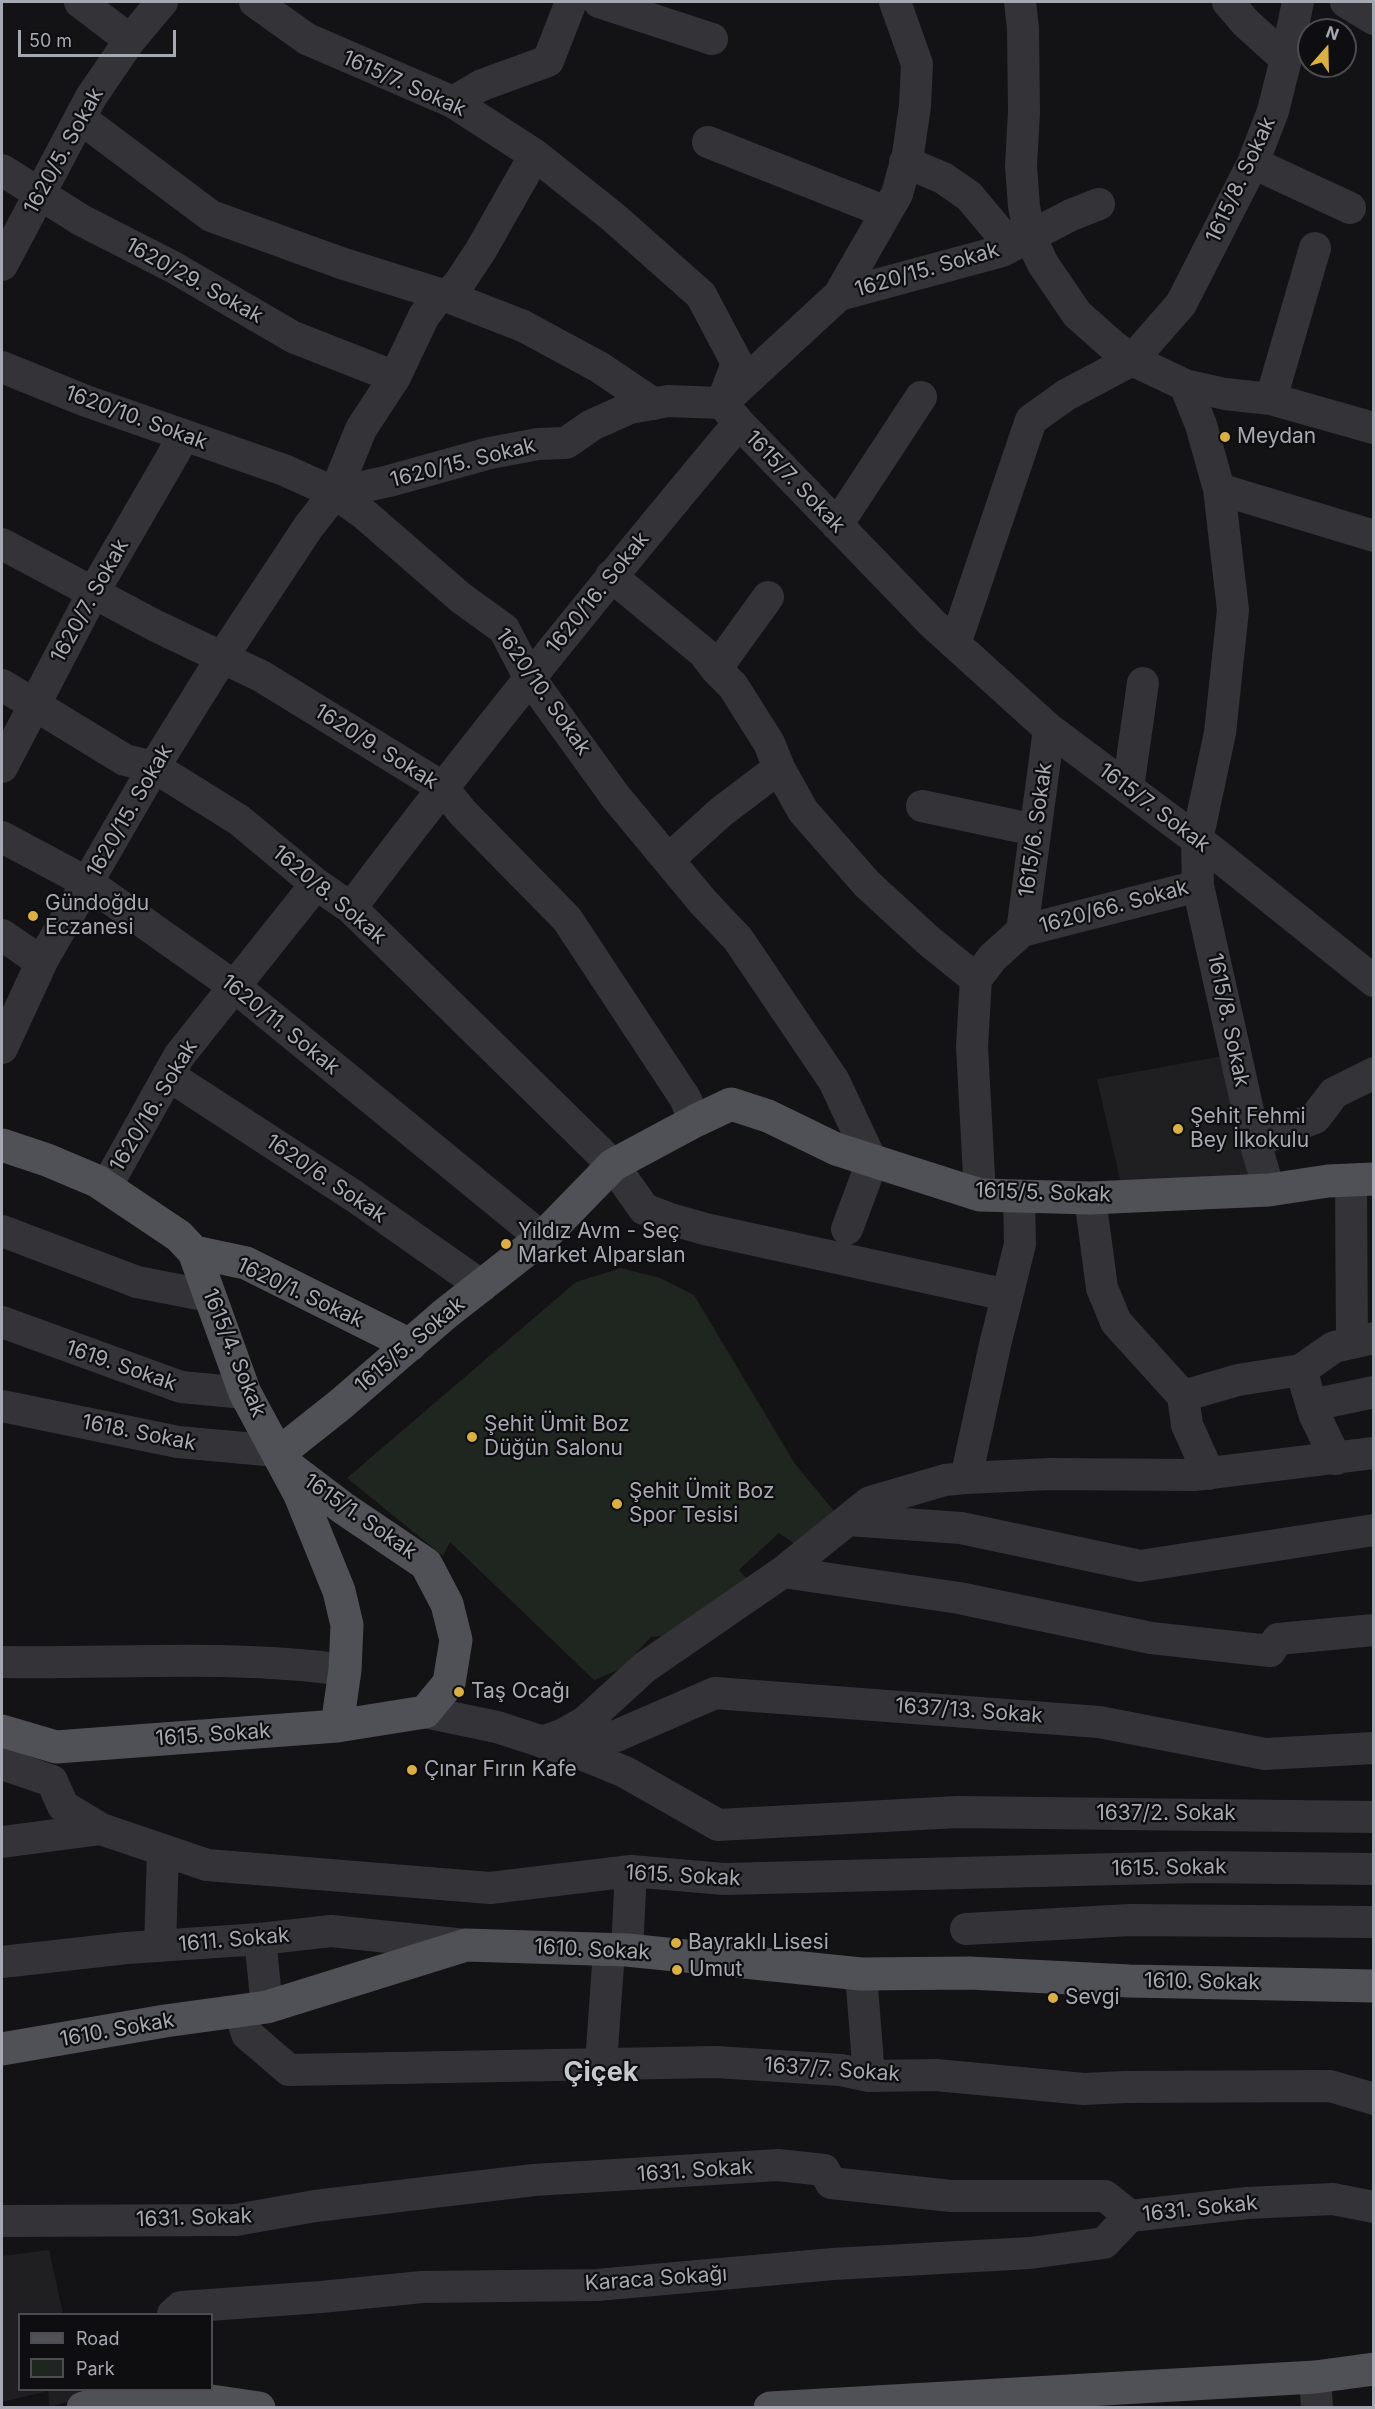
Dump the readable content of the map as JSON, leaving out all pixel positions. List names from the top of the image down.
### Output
{
  "streets": {
    "main road": [
      "1615/5. Sokak",
      "1620/1. Sokak",
      "1615/4. Sokak",
      "1615/1. Sokak",
      "1615. Sokak",
      "1610. Sokak"
    ],
    "street": [
      "1615/7. Sokak",
      "1620/5. Sokak",
      "1615/8. Sokak",
      "1620/15. Sokak",
      "1620/29. Sokak",
      "1620/10. Sokak",
      "1620/16. Sokak",
      "1620/7. Sokak",
      "1620/9. Sokak",
      "1615/6. Sokak",
      "1620/8. Sokak",
      "1620/66. Sokak",
      "1620/11. Sokak",
      "1620/6. Sokak",
      "1619. Sokak",
      "1618. Sokak",
      "1637/13. Sokak",
      "1637/2. Sokak",
      "1611. Sokak",
      "1637/7. Sokak",
      "1631. Sokak",
      "Karaca Sokağı"
    ]
  },
  "crossings": [
    ["1615/7. Sokak", "1615/8. Sokak"],
    ["1615/7. Sokak", "1620/15. Sokak"],
    ["1615/7. Sokak", "1620/16. Sokak"],
    ["1615/7. Sokak", "1615/6. Sokak"],
    ["1615/7. Sokak", "1620/66. Sokak"],
    ["1620/5. Sokak", "1620/29. Sokak"],
    ["1615/8. Sokak", "1620/66. Sokak"],
    ["1615/8. Sokak", "1615/5. Sokak"],
    ["1620/15. Sokak", "1620/29. Sokak"],
    ["1620/15. Sokak", "1620/10. Sokak"],
    ["1620/15. Sokak", "1620/16. Sokak"],
    ["1620/15. Sokak", "1620/9. Sokak"],
    ["1620/15. Sokak", "1620/8. Sokak"],
    ["1620/15. Sokak", "1620/11. Sokak"],
    ["1620/10. Sokak", "1620/16. Sokak"],
    ["1620/10. Sokak", "1620/7. Sokak"],
    ["1620/10. Sokak", "1615/5. Sokak"],
    ["1620/16. Sokak", "1620/9. Sokak"],
    ["1620/16. Sokak", "1620/8. Sokak"],
    ["1620/16. Sokak", "1620/11. Sokak"],
    ["1620/16. Sokak", "1620/6. Sokak"],
    ["1620/7. Sokak", "1620/9. Sokak"],
    ["1620/7. Sokak", "1620/8. Sokak"],
    ["1620/9. Sokak", "1615/5. Sokak"],
    ["1615/6. Sokak", "1620/66. Sokak"],
    ["1620/8. Sokak", "1615/5. Sokak"],
    ["1620/11. Sokak", "1615/5. Sokak"],
    ["1620/6. Sokak", "1615/5. Sokak"],
    ["1615/5. Sokak", "1620/1. Sokak"],
    ["1615/5. Sokak", "1615/4. Sokak"],
    ["1615/5. Sokak", "1618. Sokak"],
    ["1615/5. Sokak", "1615/1. Sokak"],
    ["1620/1. Sokak", "1615/4. Sokak"],
    ["1615/4. Sokak", "1619. Sokak"],
    ["1615/4. Sokak", "1618. Sokak"],
    ["1615/4. Sokak", "1615/1. Sokak"],
    ["1615/4. Sokak", "1615. Sokak"],
    ["1618. Sokak", "1615/1. Sokak"],
    ["1615/1. Sokak", "1615. Sokak"],
    ["1611. Sokak", "1610. Sokak"],
    ["1610. Sokak", "1637/7. Sokak"],
    ["1631. Sokak", "Karaca Sokağı"]
  ],
  "districts": ["Çiçek"],
  "places": [
    "Meydan",
    "Gündoğdu Eczanesi",
    "Şehit Fehmi Bey İlkokulu",
    "Yıldız Avm - Seç Market Alparslan",
    "Şehit Ümit Boz Düğün Salonu",
    "Şehit Ümit Boz Spor Tesisi",
    "Taş Ocağı",
    "Çınar Fırın Kafe",
    "Bayraklı Lisesi",
    "Umut",
    "Sevgi"
  ],
  "legend": ["Road", "Park"],
  "scale_bar": "50 m",
  "north": "top"
}
